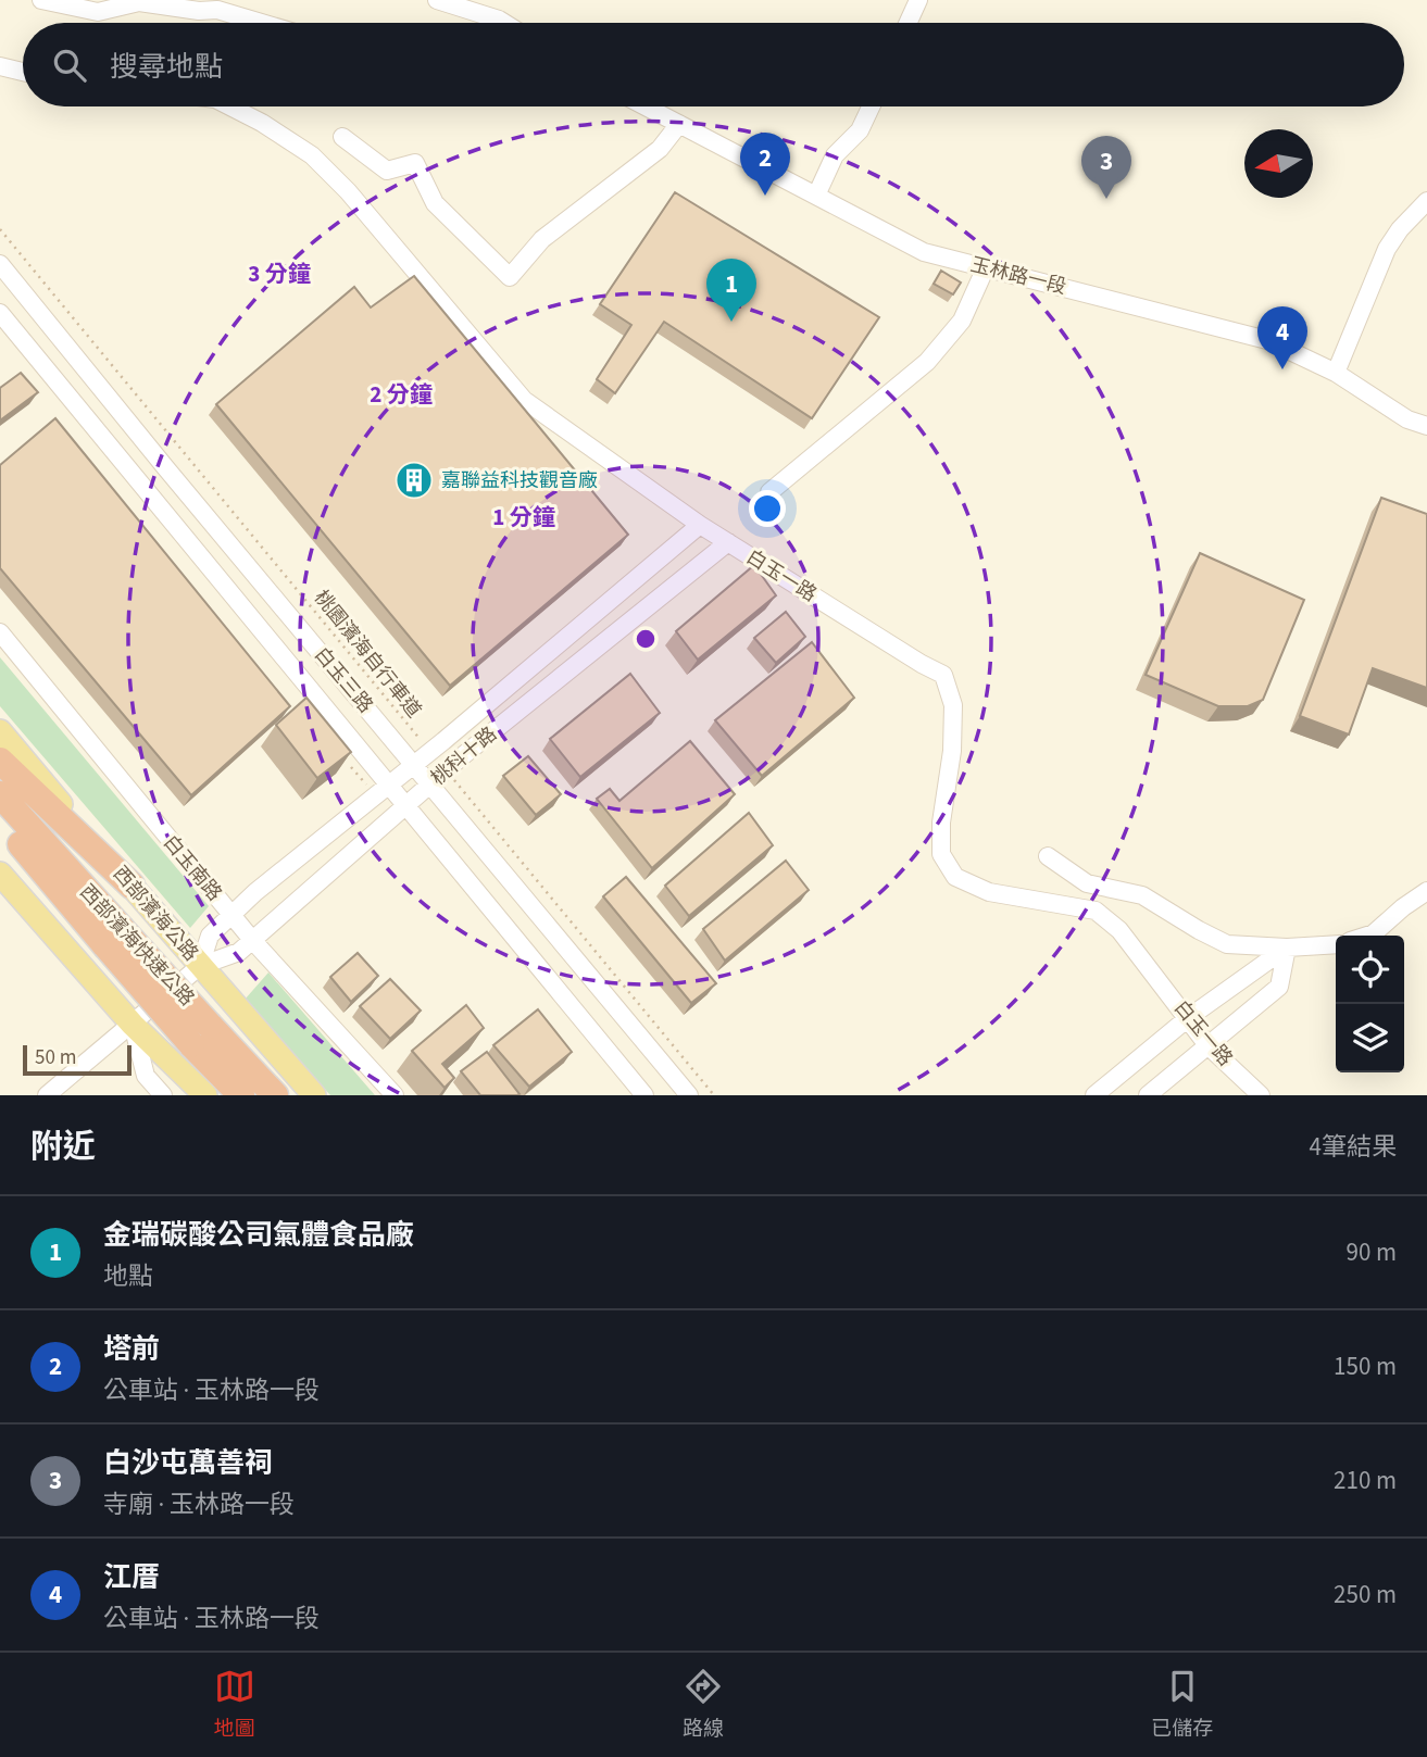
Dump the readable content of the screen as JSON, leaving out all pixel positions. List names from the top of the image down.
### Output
{
  "streets": {
    "highway": ["西部濱海快速公路"],
    "main road": ["西部濱海公路"],
    "street": [
      "玉林路一段",
      "白玉一路",
      "白玉三路",
      "桃科十路",
      "白玉南路"
    ],
    "path": ["桃園濱海自行車道"]
  },
  "crossings": [
    ["白玉一路", "桃科十路"],
    ["桃園濱海自行車道", "桃科十路"],
    ["白玉三路", "桃科十路"],
    ["桃科十路", "白玉南路"],
    ["桃科十路", "西部濱海公路"]
  ],
  "places": {
    "building": ["嘉聯益科技觀音廠"]
  },
  "scale_bar": "50 m",
  "north": "left",
  "page": {
    "search": "搜尋地點",
    "pins": [
      "2",
      "3",
      "1",
      "4"
    ],
    "scale": "50 m",
    "heading": ["附近", "4筆結果"],
    "list": [
      {
        "mark": "1",
        "name": "金瑞碳酸公司氣體食品廠",
        "note": "地點",
        "value": "90 m"
      },
      {
        "mark": "2",
        "name": "塔前",
        "note": "公車站 · 玉林路一段",
        "value": "150 m"
      },
      {
        "mark": "3",
        "name": "白沙屯萬善祠",
        "note": "寺廟 · 玉林路一段",
        "value": "210 m"
      },
      {
        "mark": "4",
        "name": "江厝",
        "note": "公車站 · 玉林路一段",
        "value": "250 m"
      }
    ],
    "nav": ["地圖", "路線", "已儲存"]
  },
  "rings": ["3 分鐘", "2 分鐘", "1 分鐘"]
}
